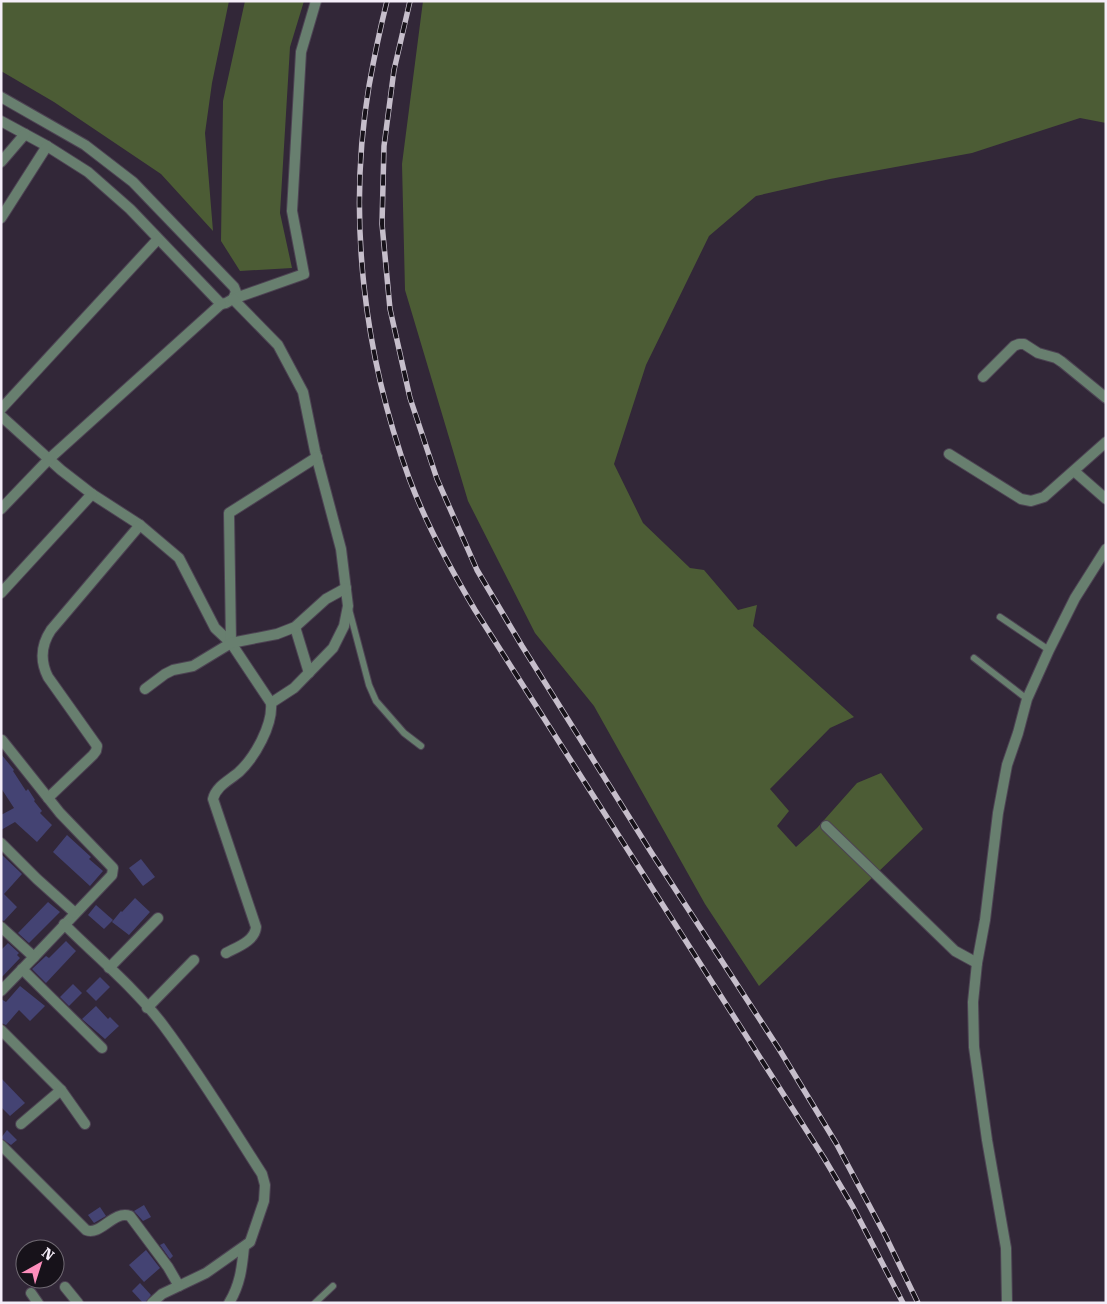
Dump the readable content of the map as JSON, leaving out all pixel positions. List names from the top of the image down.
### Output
{
  "north": "top right"
}
